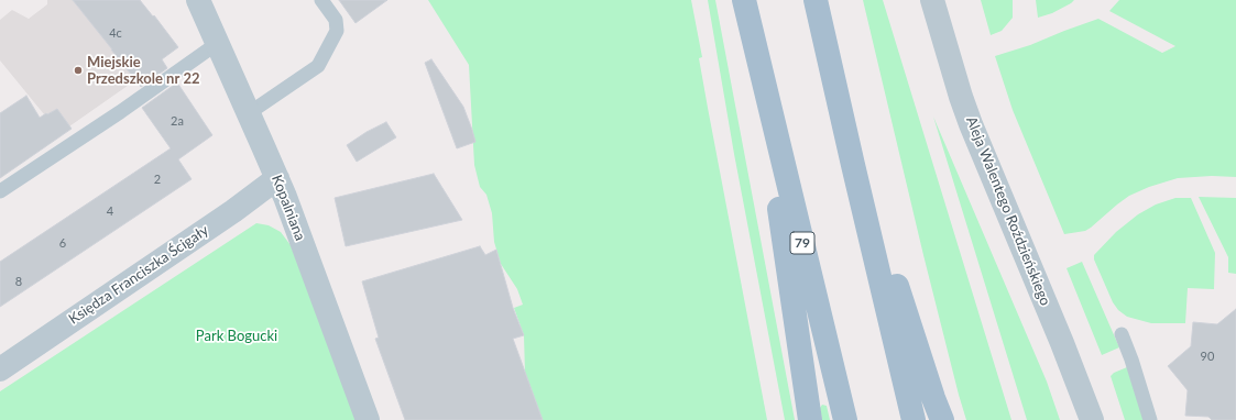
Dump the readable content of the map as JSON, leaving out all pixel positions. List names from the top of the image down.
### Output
{
  "streets": {
    "main road": ["79"],
    "street": ["Kopalniana", "Aleja Walentego Roździeńskiego", "Księdza Franciszka Ścigały"]
  },
  "crossings": [
    ["Kopalniana", "Księdza Franciszka Ścigały"]
  ],
  "parks": ["Park Bogucki"],
  "places": ["Miejskie Przedszkole nr 22"],
  "house_numbers": [
    "4c",
    "2a",
    "2",
    "4",
    "6",
    "8",
    "90"
  ]
}
